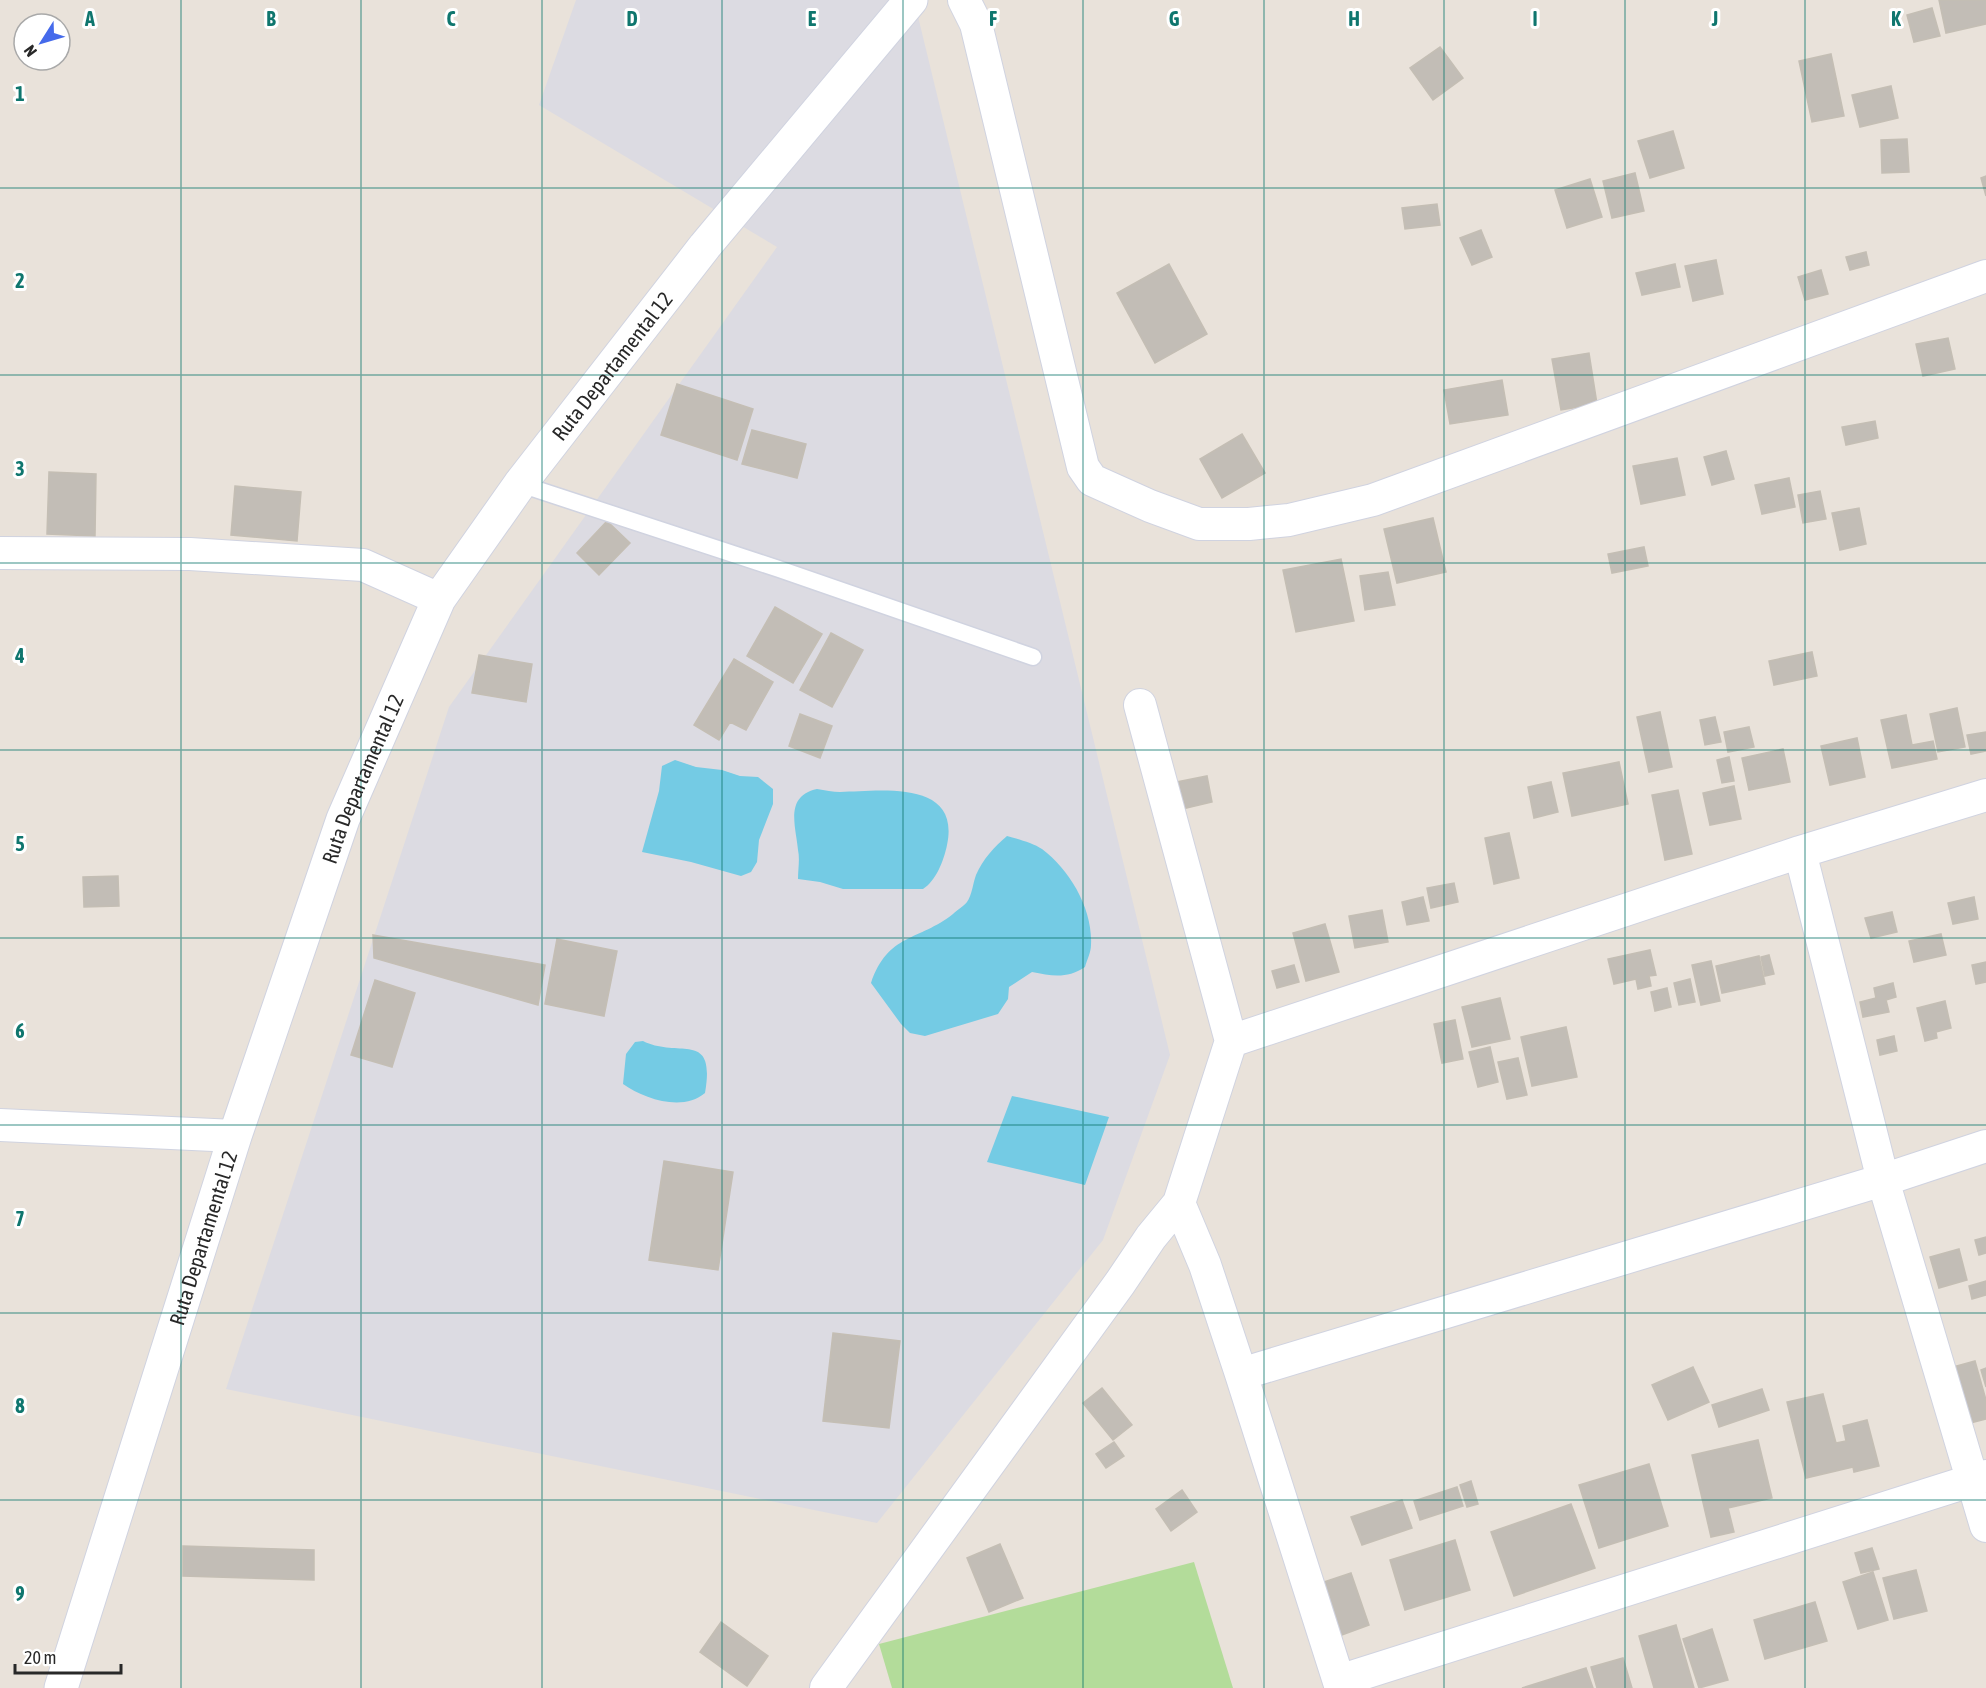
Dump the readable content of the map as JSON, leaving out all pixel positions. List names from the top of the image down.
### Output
{
  "streets": {
    "main road": ["Ruta Departamental 12"]
  },
  "scale_bar": "20 m",
  "north": "bottom left",
  "grid": {
    "columns": [
      "A",
      "B",
      "C",
      "D",
      "E",
      "F",
      "G",
      "H",
      "I",
      "J",
      "K"
    ],
    "rows": [
      "1",
      "2",
      "3",
      "4",
      "5",
      "6",
      "7",
      "8",
      "9"
    ]
  }
}
